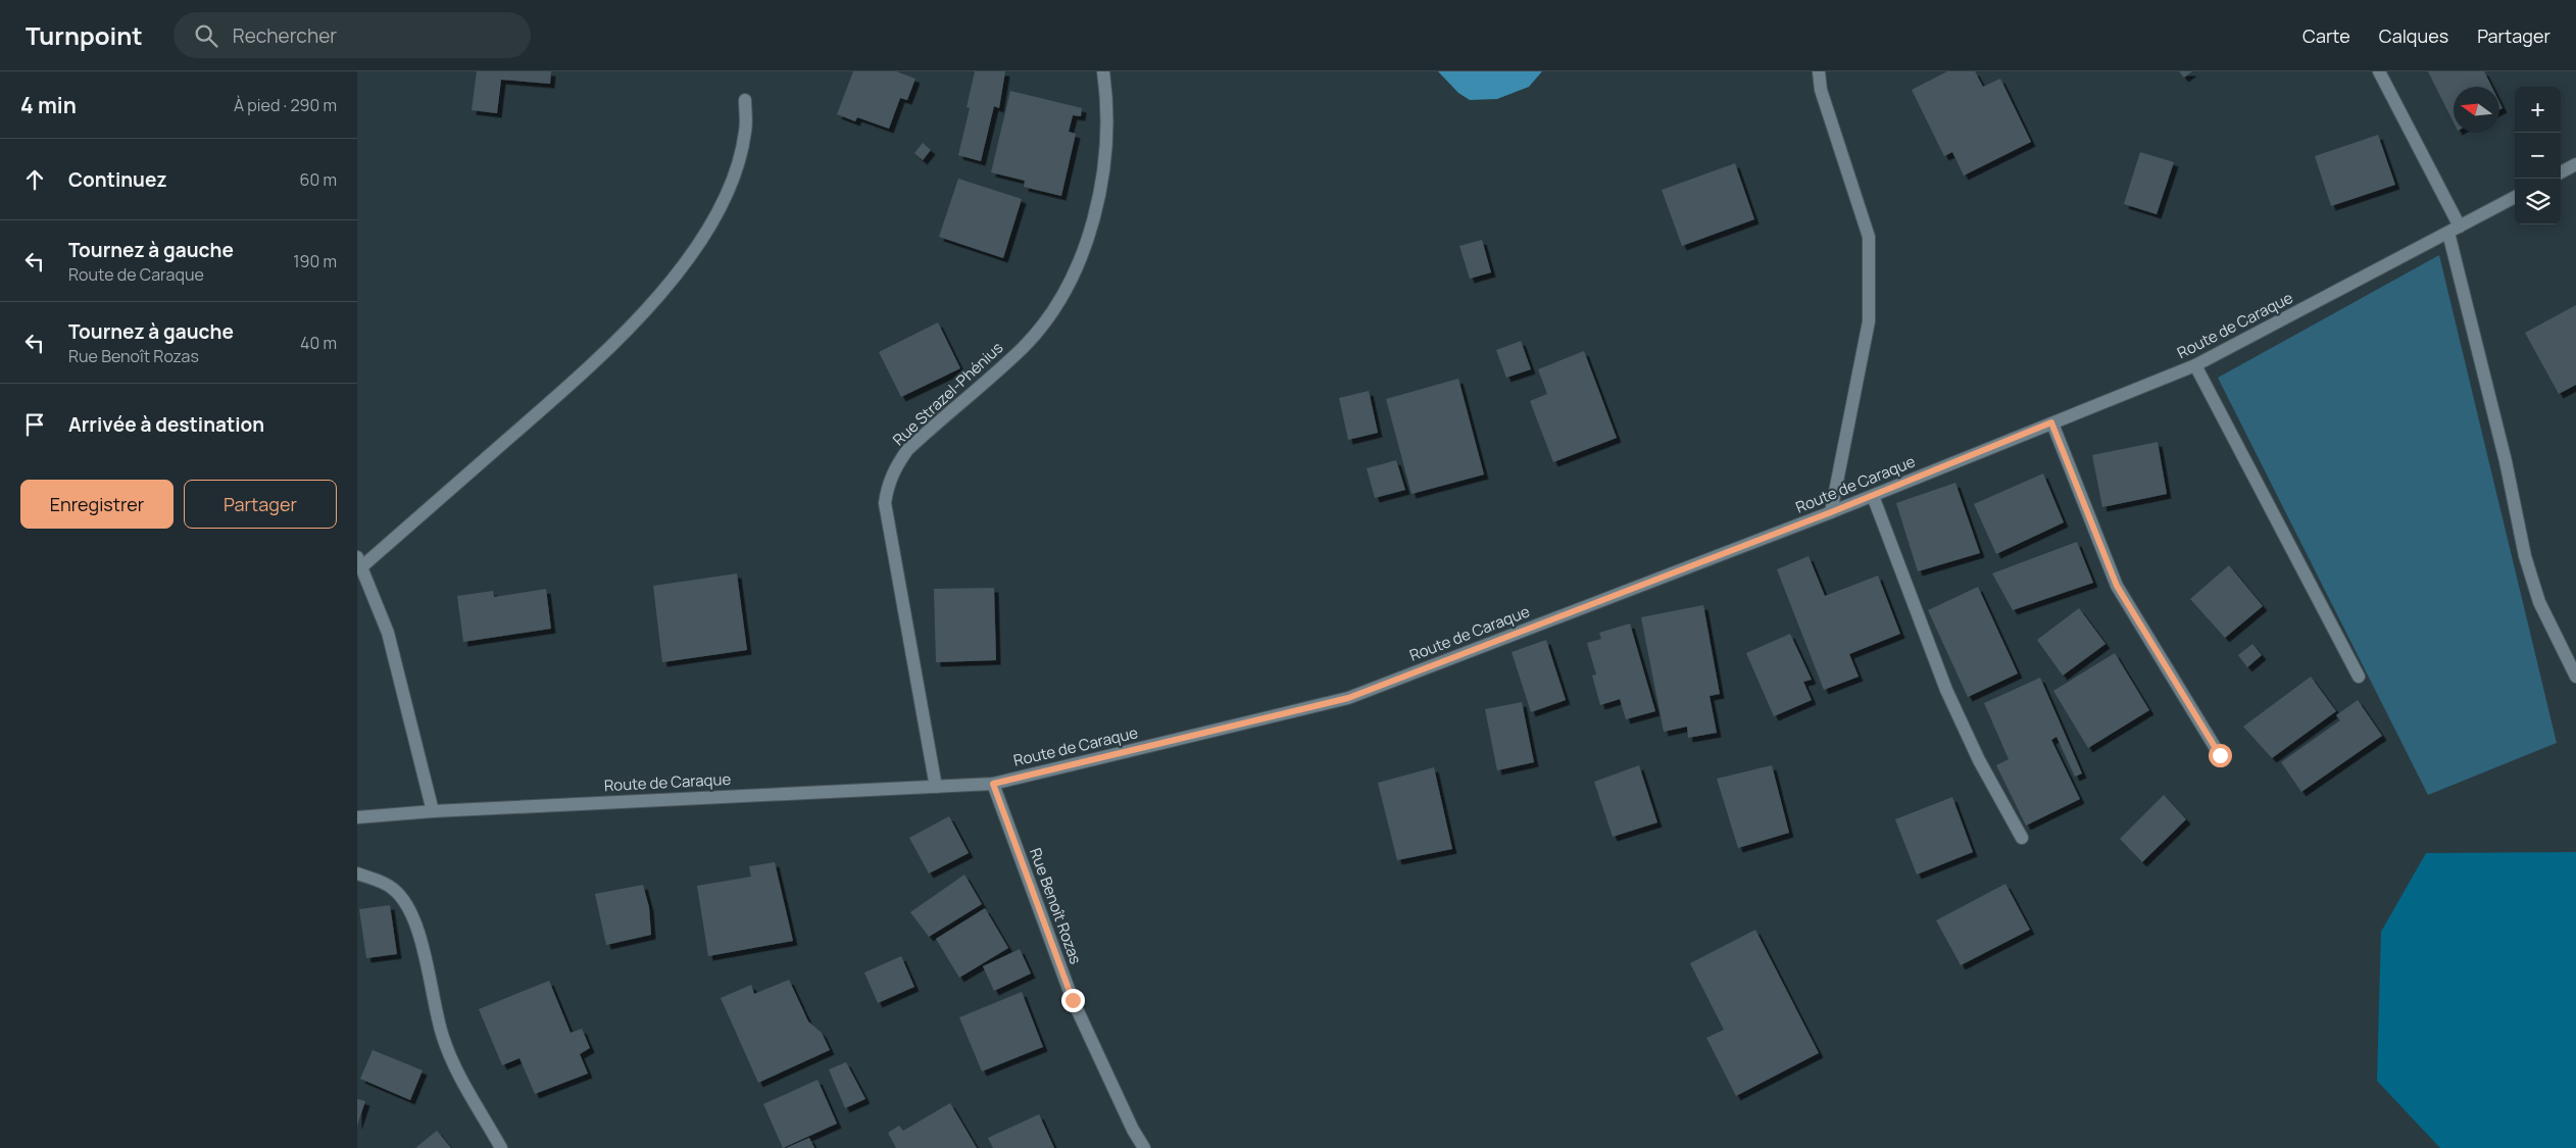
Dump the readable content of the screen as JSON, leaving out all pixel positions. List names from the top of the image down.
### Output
{
  "streets": {
    "street": ["Route de Caraque", "Rue Strazel-Phénius", "Rue Benoît Rozas"]
  },
  "crossings": [
    ["Route de Caraque", "Rue Strazel-Phénius"],
    ["Route de Caraque", "Rue Benoît Rozas"]
  ],
  "north": "left",
  "page": {
    "header": "Turnpoint",
    "search": "Rechercher",
    "nav": ["Carte", "Calques", "Partager"],
    "heading": ["4 min", "À pied · 290 m"],
    "map_buttons": ["+", "−"],
    "list": [
      ["Continuez", "60 m"],
      ["Tournez à gauche", "Route de Caraque", "190 m"],
      ["Tournez à gauche", "Rue Benoît Rozas", "40 m"],
      "Arrivée à destination"
    ],
    "buttons": ["Enregistrer", "Partager"]
  }
}
